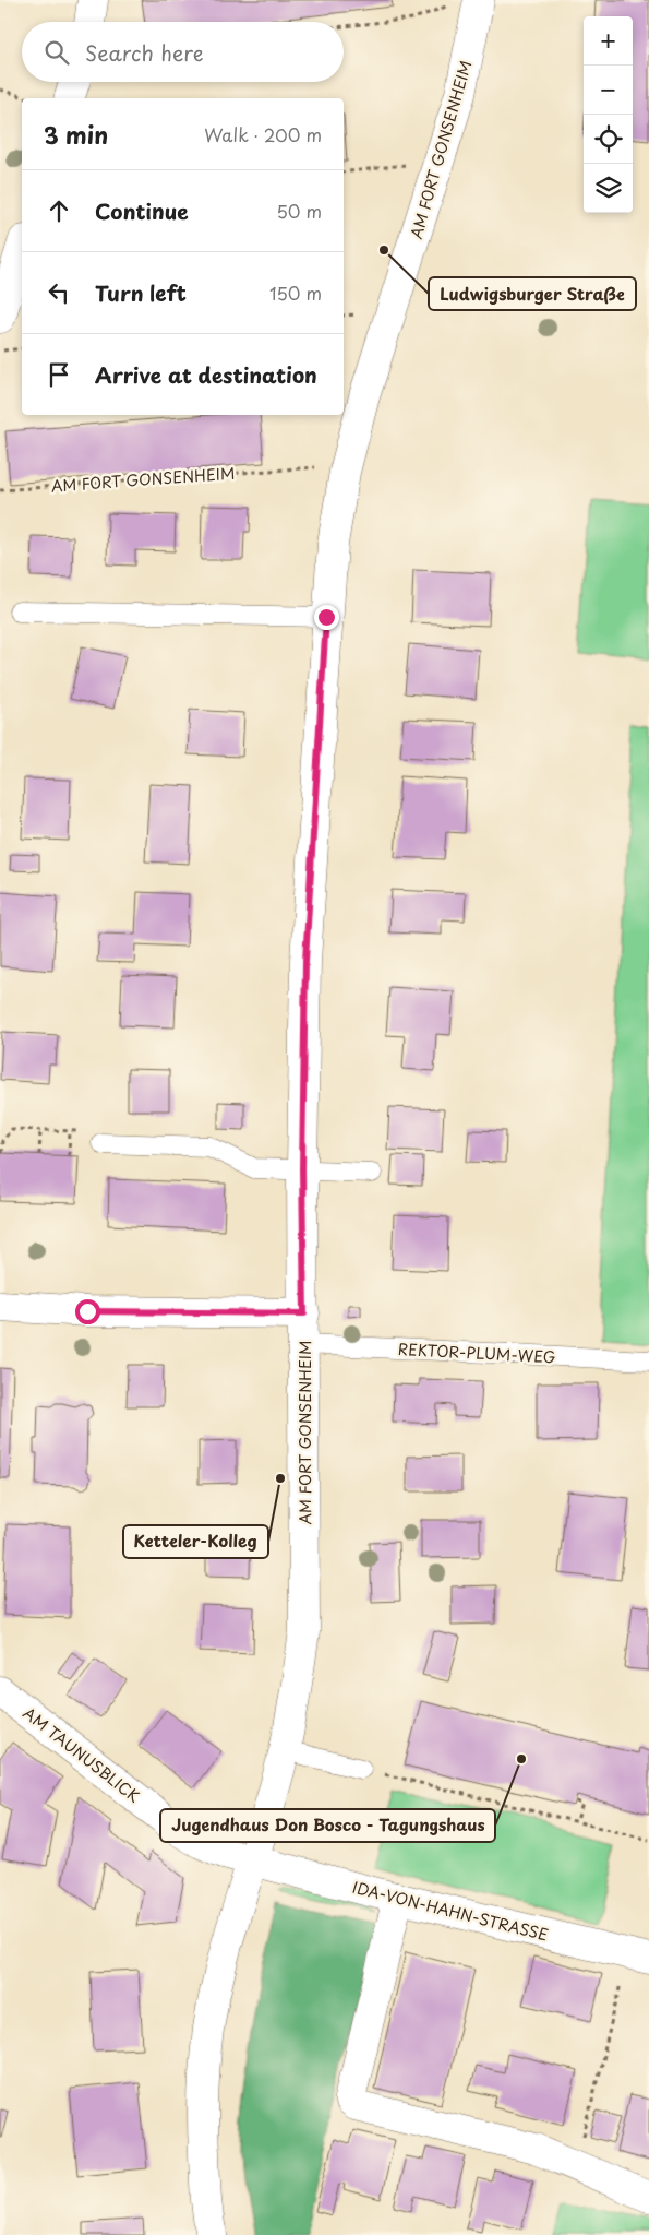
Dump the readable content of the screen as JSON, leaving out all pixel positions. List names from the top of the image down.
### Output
{
  "streets": {
    "street": ["AM FORT GONSENHEIM", "AM TAUNUSBLICK", "IDA-VON-HAHN-STRASSE"],
    "lane": ["REKTOR-PLUM-WEG"]
  },
  "crossings": [
    ["AM FORT GONSENHEIM", "REKTOR-PLUM-WEG"],
    ["AM FORT GONSENHEIM", "AM TAUNUSBLICK"],
    ["AM FORT GONSENHEIM", "IDA-VON-HAHN-STRASSE"],
    ["AM TAUNUSBLICK", "IDA-VON-HAHN-STRASSE"]
  ],
  "places": ["Ludwigsburger Straße", "Ketteler-Kolleg", "Jugendhaus Don Bosco - Tagungshaus"],
  "page": {
    "map_buttons": ["+", "−"],
    "search": "Search here",
    "heading": ["3 min", "Walk · 200 m"],
    "list": [
      ["Continue", "50 m"],
      ["Turn left", "150 m"],
      "Arrive at destination"
    ]
  }
}
